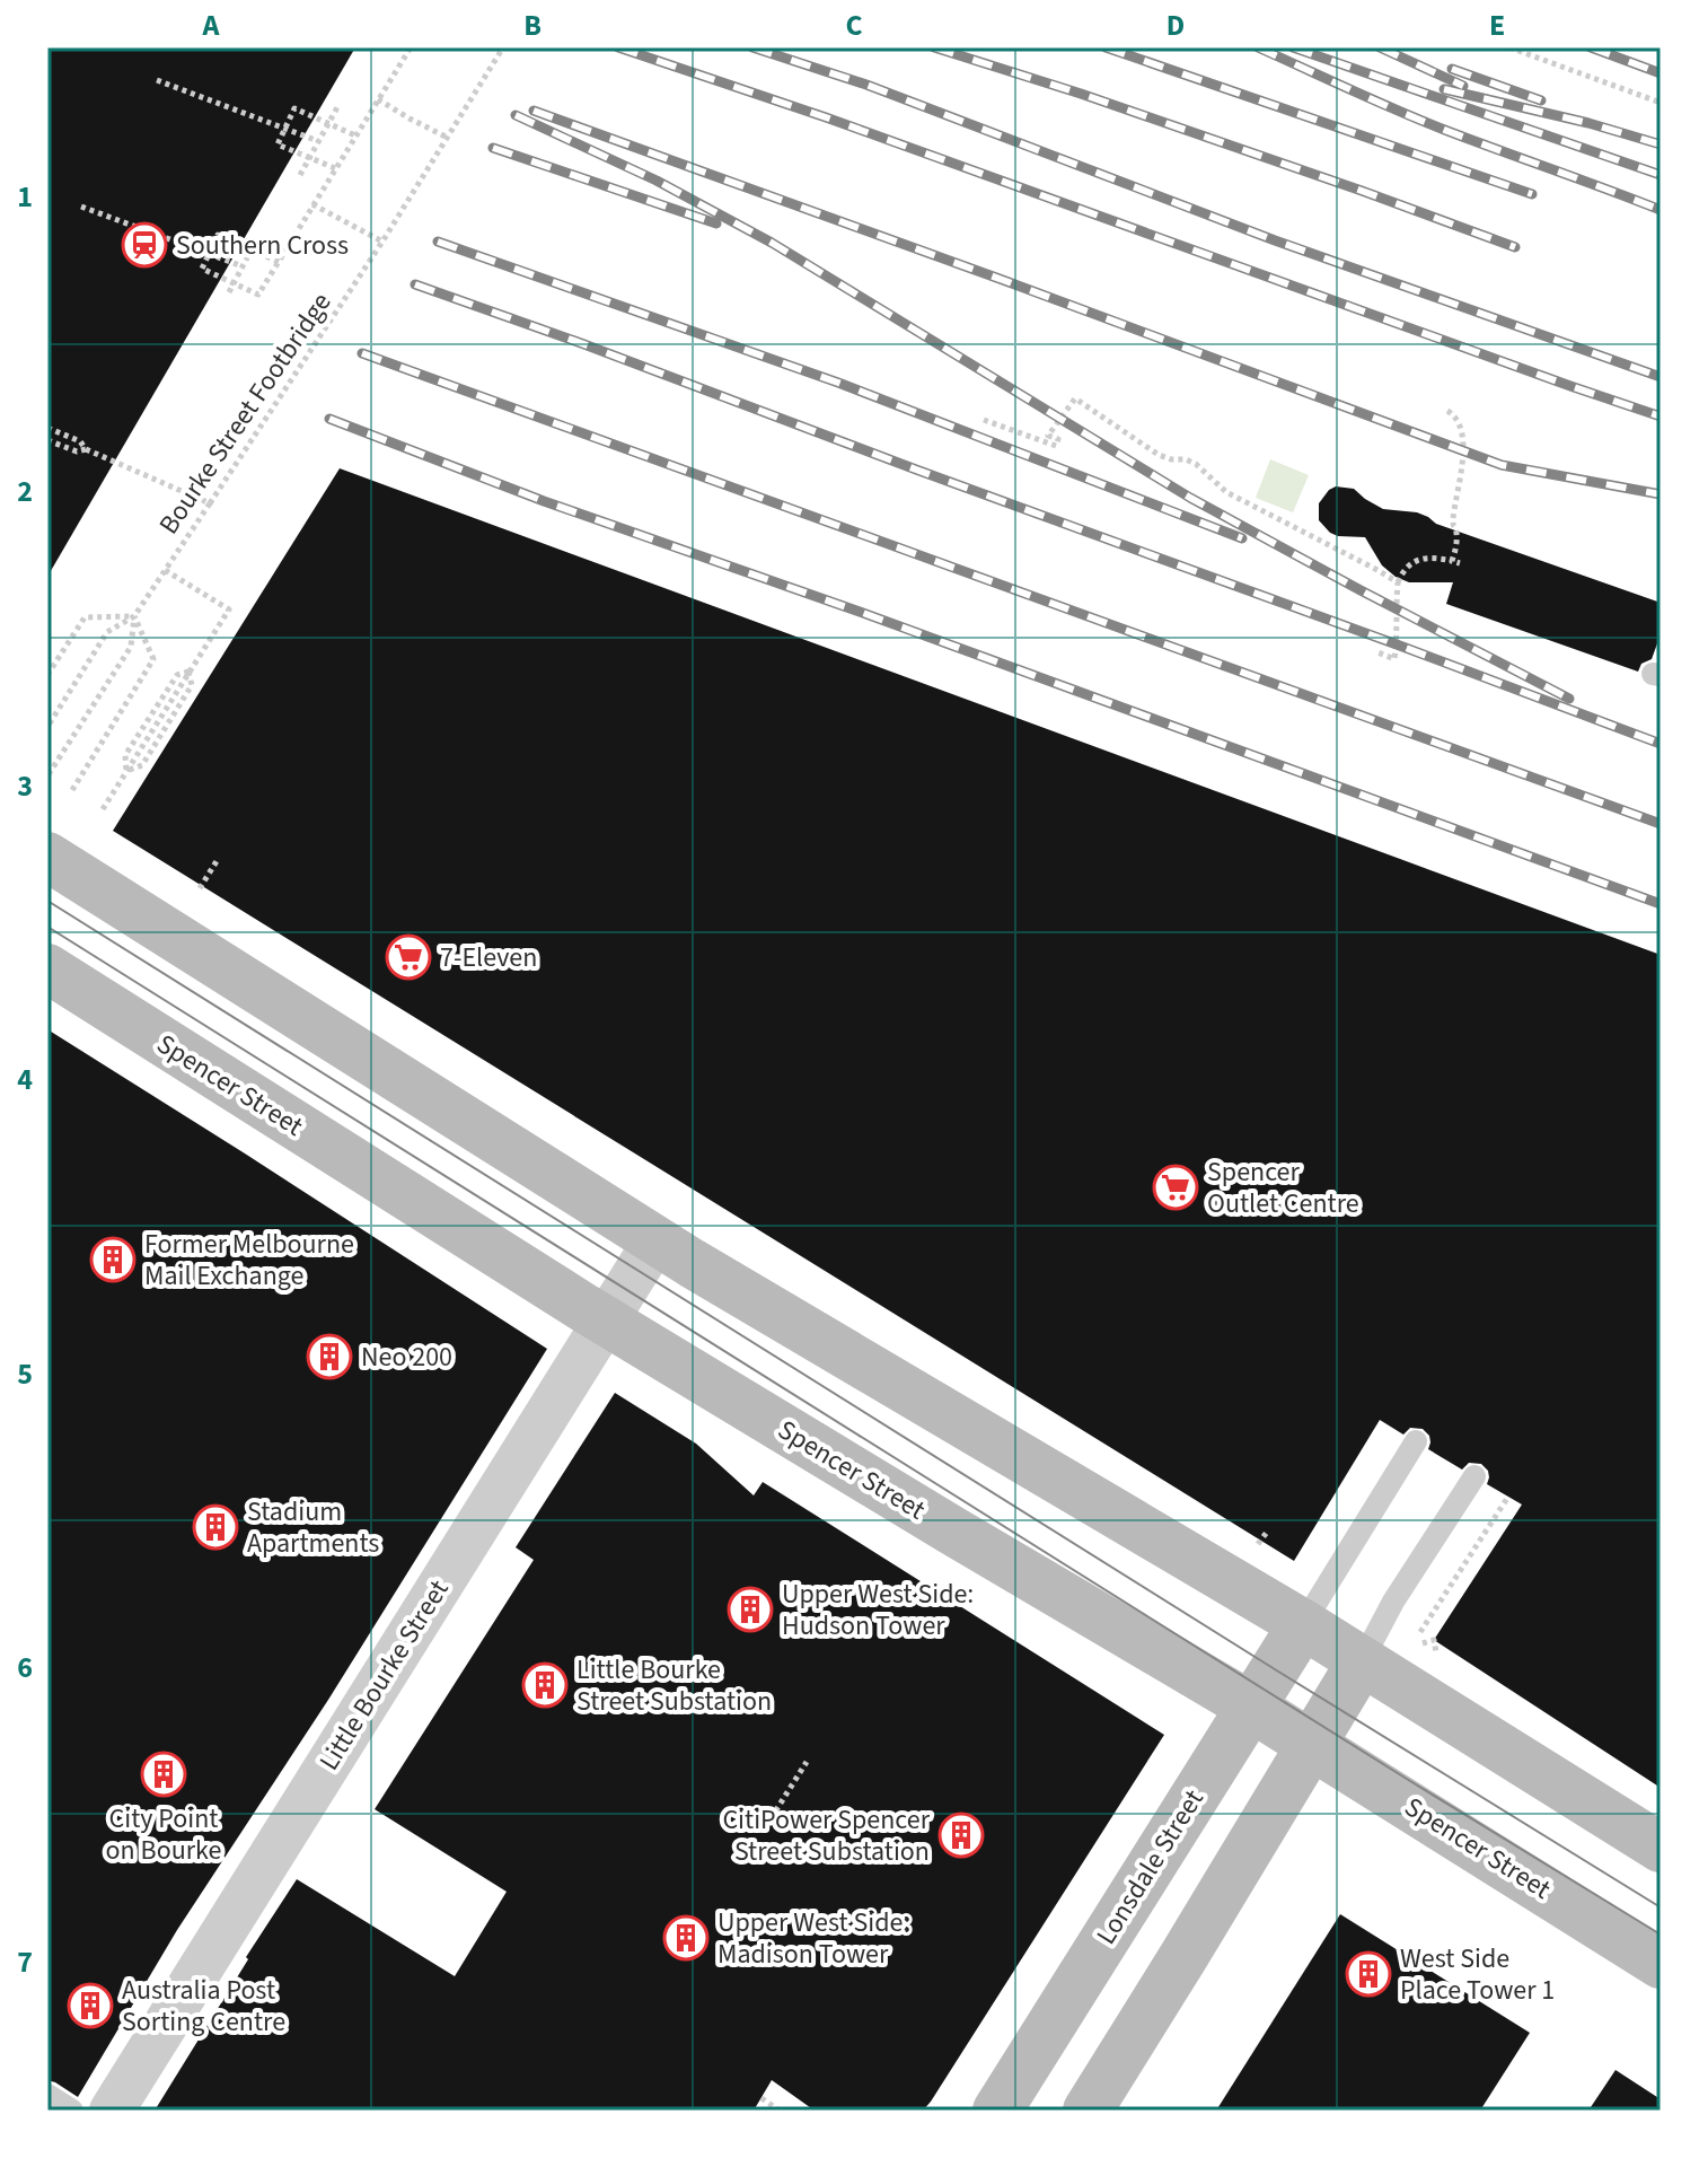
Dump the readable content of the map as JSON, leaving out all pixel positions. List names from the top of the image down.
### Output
{
  "streets": {
    "main road": ["Spencer Street", "Lonsdale Street"],
    "street": ["Little Bourke Street"],
    "path": ["Bourke Street Footbridge"]
  },
  "crossings": [
    ["Spencer Street", "Little Bourke Street"],
    ["Spencer Street", "Lonsdale Street"]
  ],
  "places": {
    "station": ["Southern Cross"],
    "supermarket": ["7-Eleven", "Spencer Outlet Centre"],
    "building": [
      "Former Melbourne Mail Exchange",
      "Neo 200",
      "Stadium Apartments",
      "Upper West Side: Hudson Tower",
      "Little Bourke Street Substation",
      "City Point on Bourke",
      "CitiPower Spencer Street Substation",
      "Upper West Side: Madison Tower",
      "West Side Place Tower 1",
      "Australia Post Sorting Centre"
    ]
  },
  "grid": {
    "columns": [
      "A",
      "B",
      "C",
      "D",
      "E"
    ],
    "rows": [
      "1",
      "2",
      "3",
      "4",
      "5",
      "6",
      "7"
    ]
  }
}
